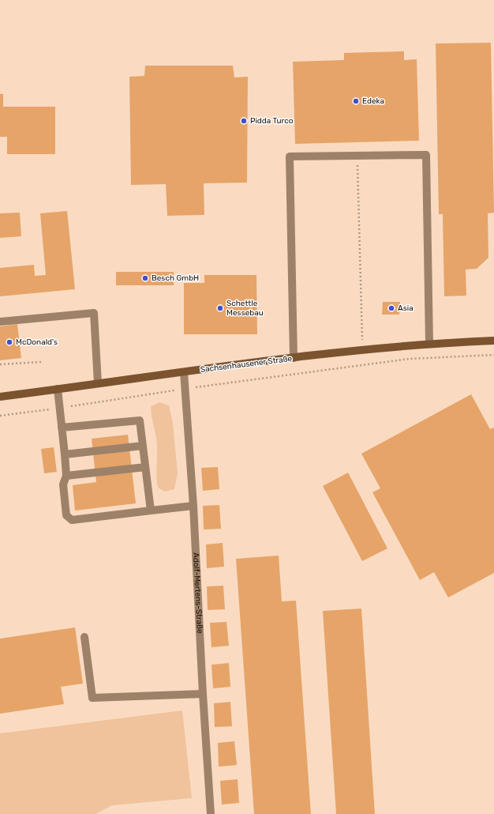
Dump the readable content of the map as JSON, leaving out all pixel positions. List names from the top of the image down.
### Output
{
  "streets": {
    "main road": ["Sachsenhausener Straße"],
    "street": ["Adolf-Mertens-Straße"]
  },
  "crossings": [
    ["Sachsenhausener Straße", "Adolf-Mertens-Straße"]
  ],
  "places": [
    "Edeka",
    "Pidda Turco",
    "Besch GmbH",
    "Schettle Messebau",
    "Asia",
    "McDonald's"
  ]
}
